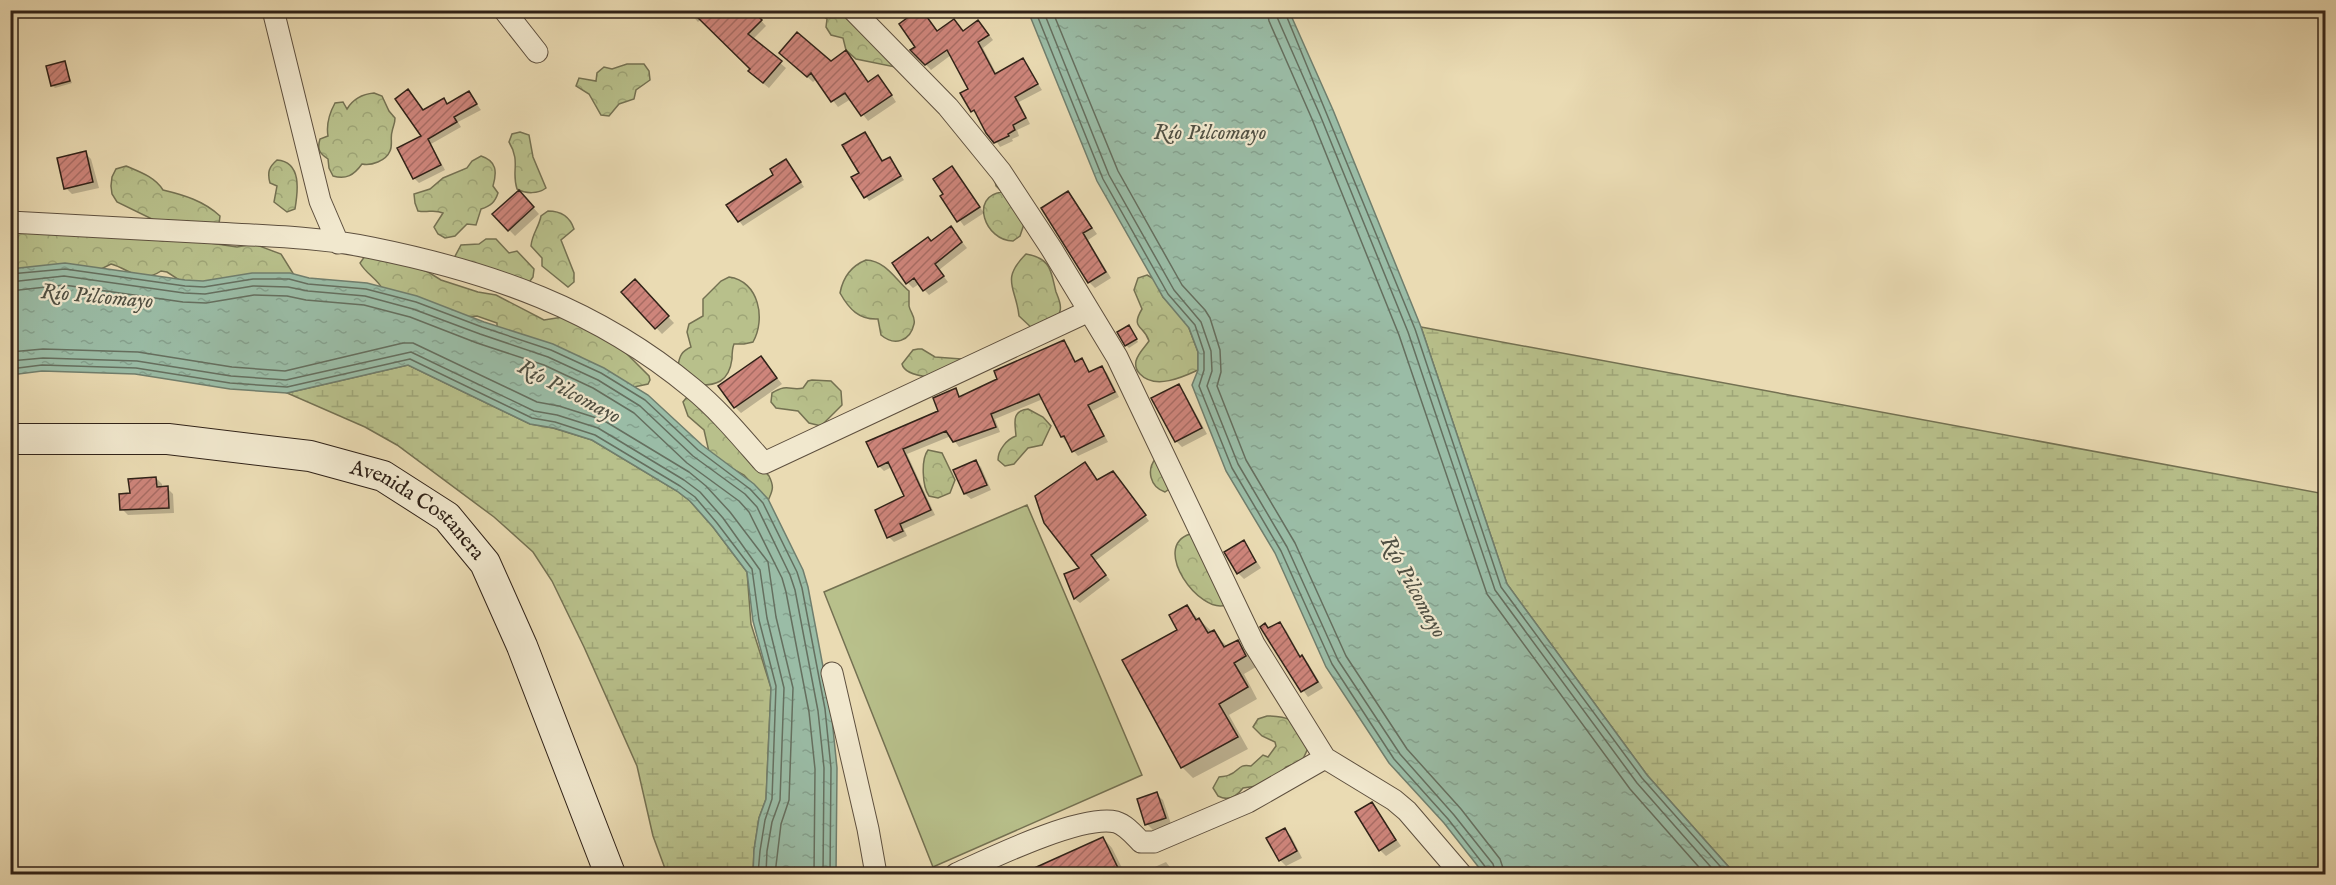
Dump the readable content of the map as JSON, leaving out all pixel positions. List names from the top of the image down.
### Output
{
  "streets": {
    "street": ["Avenida Costanera"]
  },
  "water": ["Río Pilcomayo"]
}
